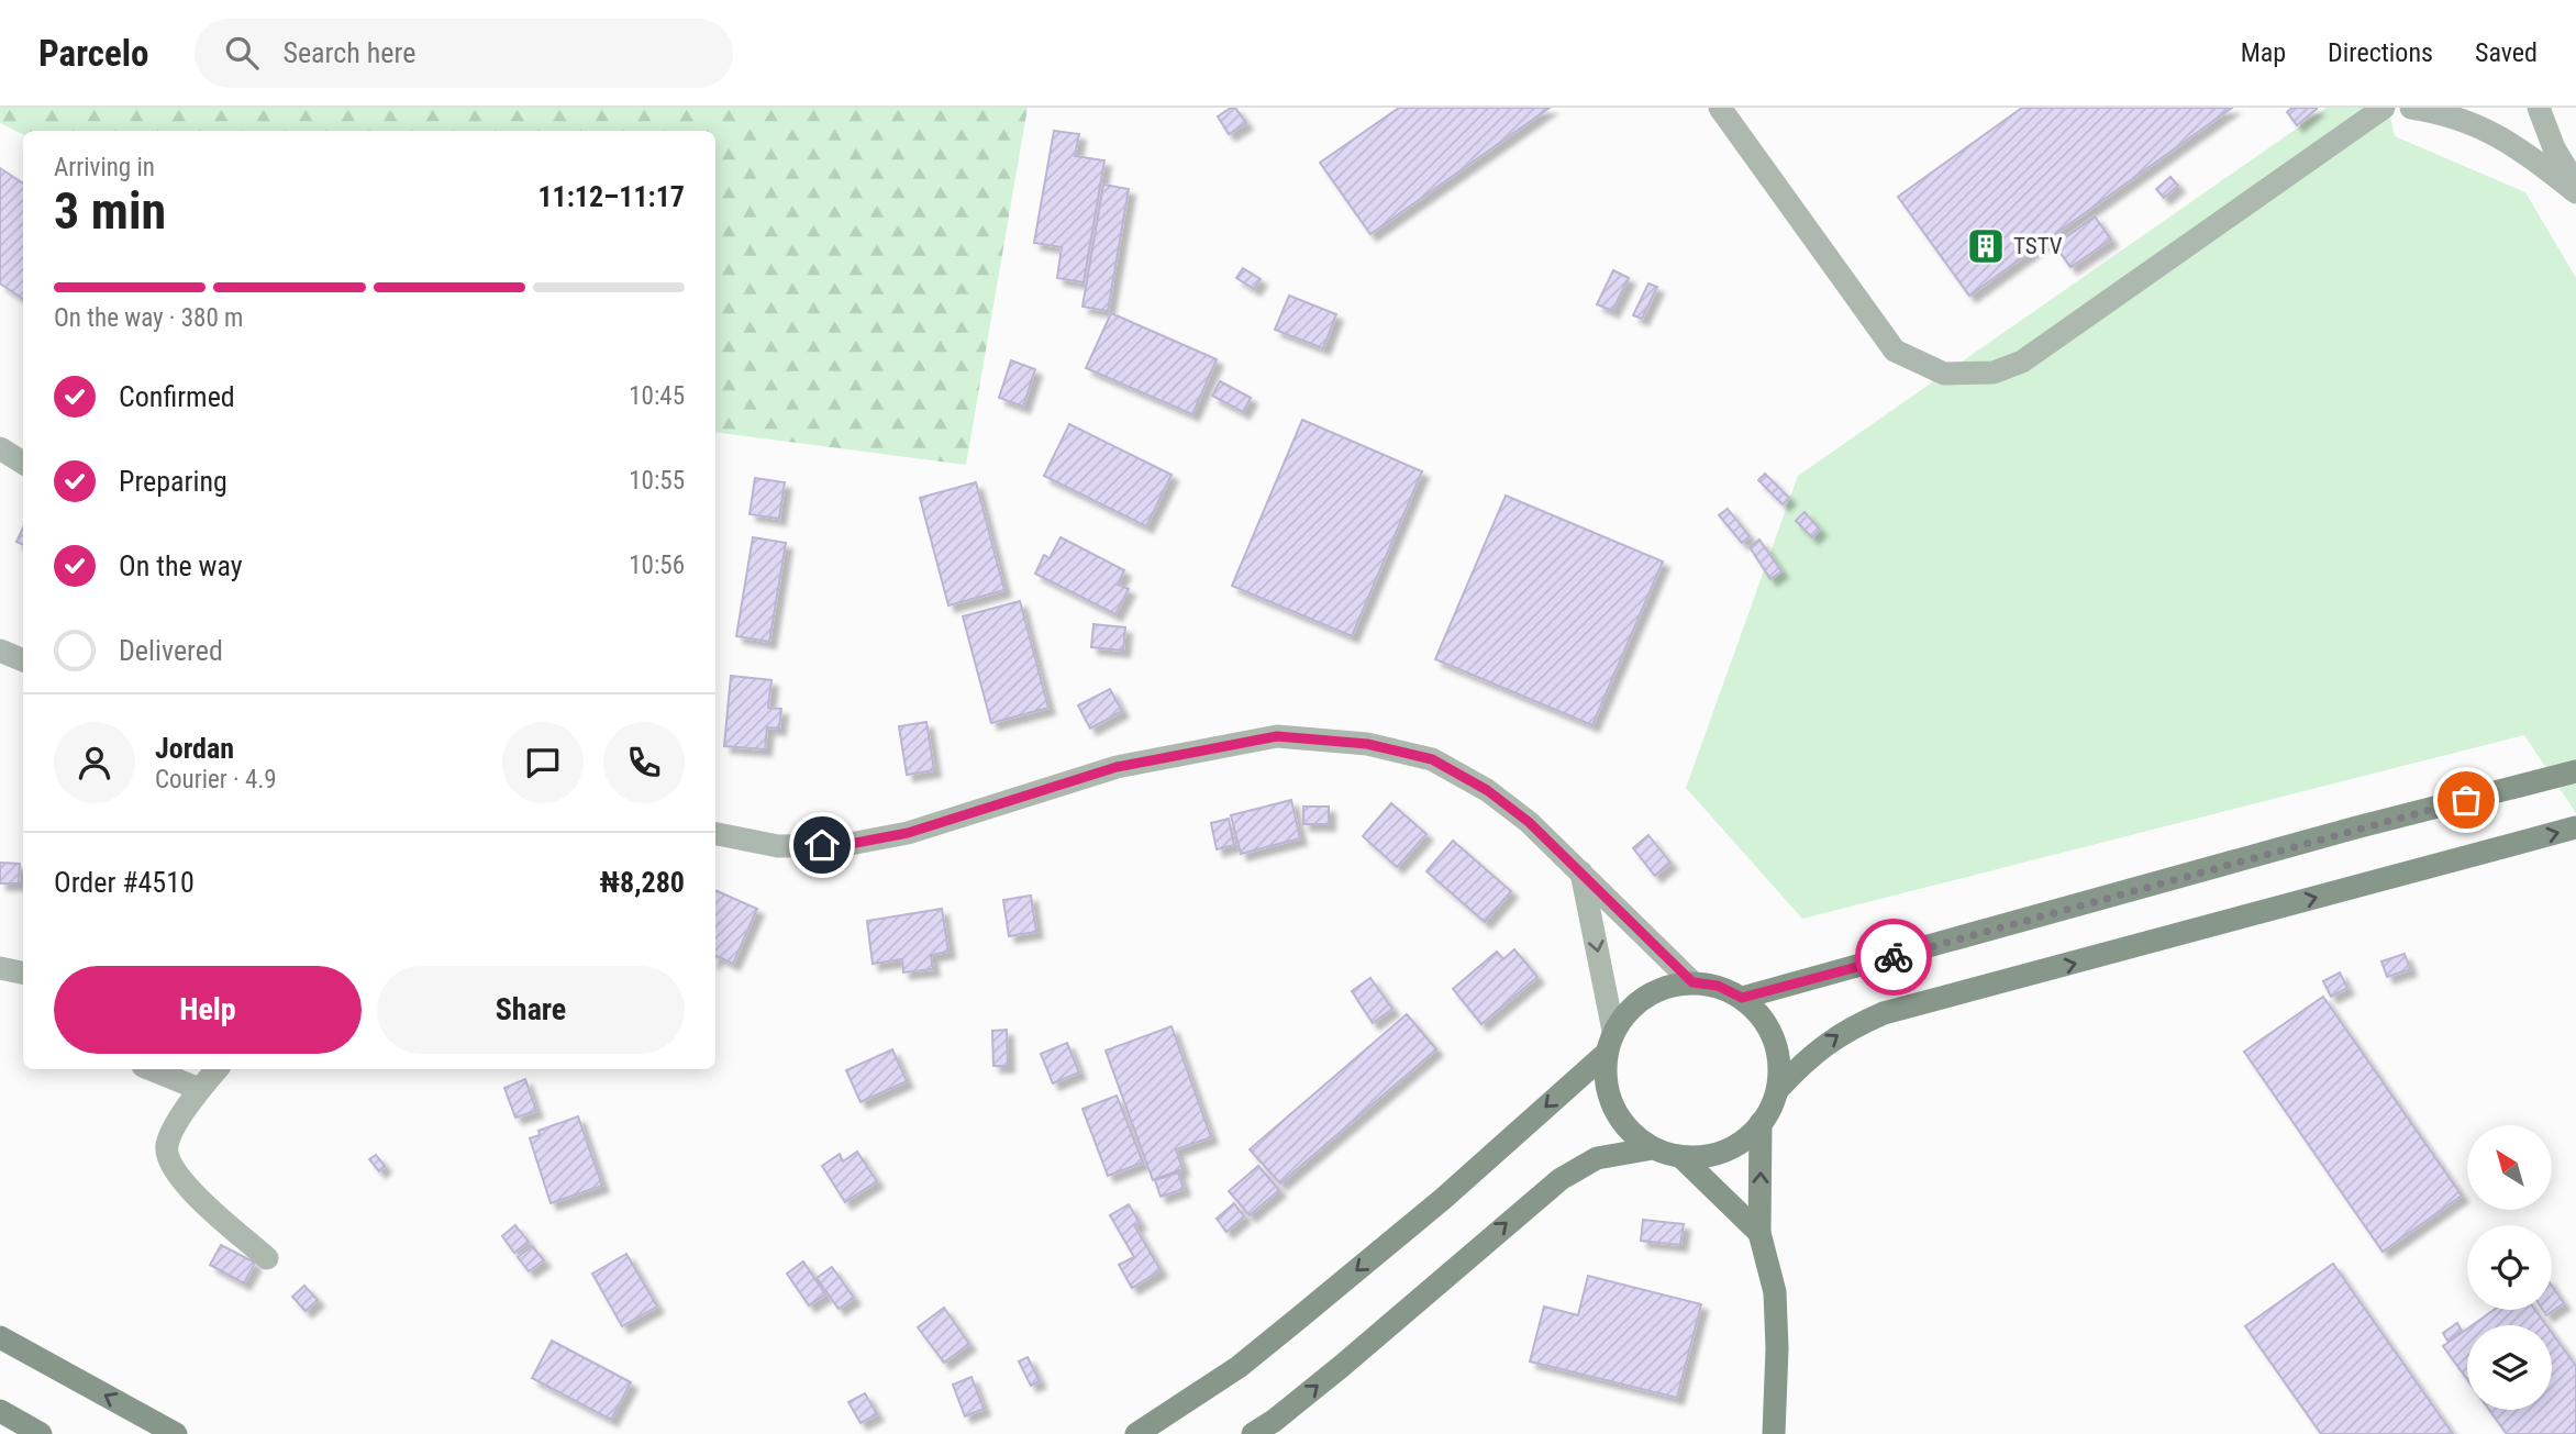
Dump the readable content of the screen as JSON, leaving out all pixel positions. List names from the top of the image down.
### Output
{
  "places": {
    "building": ["TSTV"]
  },
  "north": "top left",
  "page": {
    "header": "Parcelo",
    "search": "Search here",
    "nav": ["Map", "Directions", "Saved"],
    "heading": ["3 min", "Arriving in", "11:12–11:17"],
    "panel": [
      "Jordan",
      "Courier · 4.9",
      "Order #4510",
      "₦8,280"
    ],
    "bar": "On the way · 380 m",
    "list": [
      ["Confirmed", "10:45"],
      ["Preparing", "10:55"],
      ["On the way", "10:56"],
      "Delivered"
    ],
    "buttons": ["Help", "Share"]
  }
}
